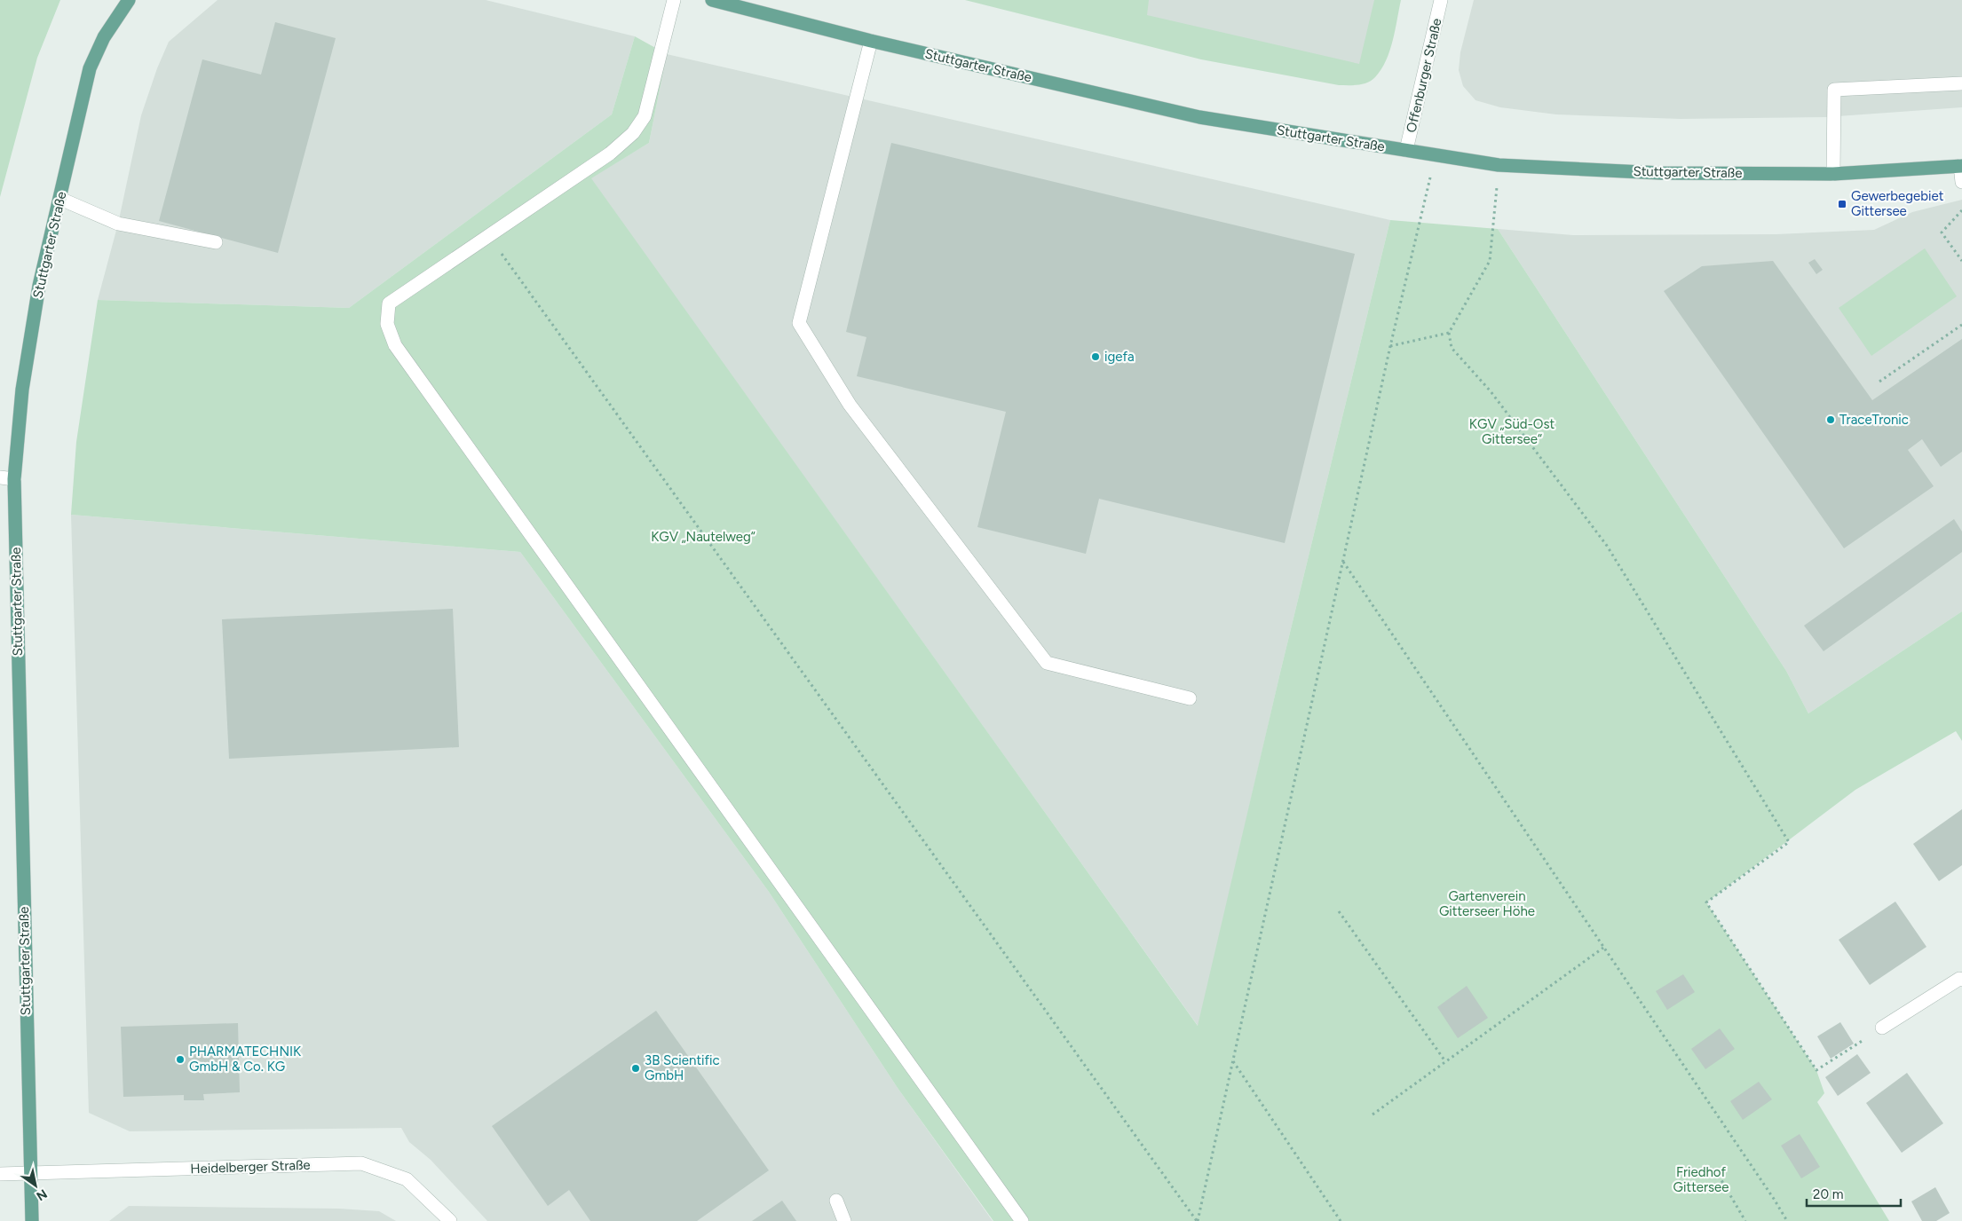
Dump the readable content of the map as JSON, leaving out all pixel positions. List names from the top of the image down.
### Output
{
  "streets": {
    "main road": ["Stuttgarter Straße"],
    "street": ["Offenburger Straße", "Heidelberger Straße"]
  },
  "crossings": [
    ["Stuttgarter Straße", "Offenburger Straße"],
    ["Stuttgarter Straße", "Heidelberger Straße"]
  ],
  "parks": [
    "KGV „Süd-Ost Gittersee“",
    "KGV „Nautelweg“",
    "Gartenverein Gitterseer Höhe",
    "Friedhof Gittersee"
  ],
  "places": {
    "transit": ["Gewerbegebiet Gittersee"],
    "other": [
      "igefa",
      "TraceTronic",
      "PHARMATECHNIK GmbH & Co. KG",
      "3B Scientific GmbH"
    ]
  },
  "scale_bar": "20 m",
  "north": "bottom right"
}
